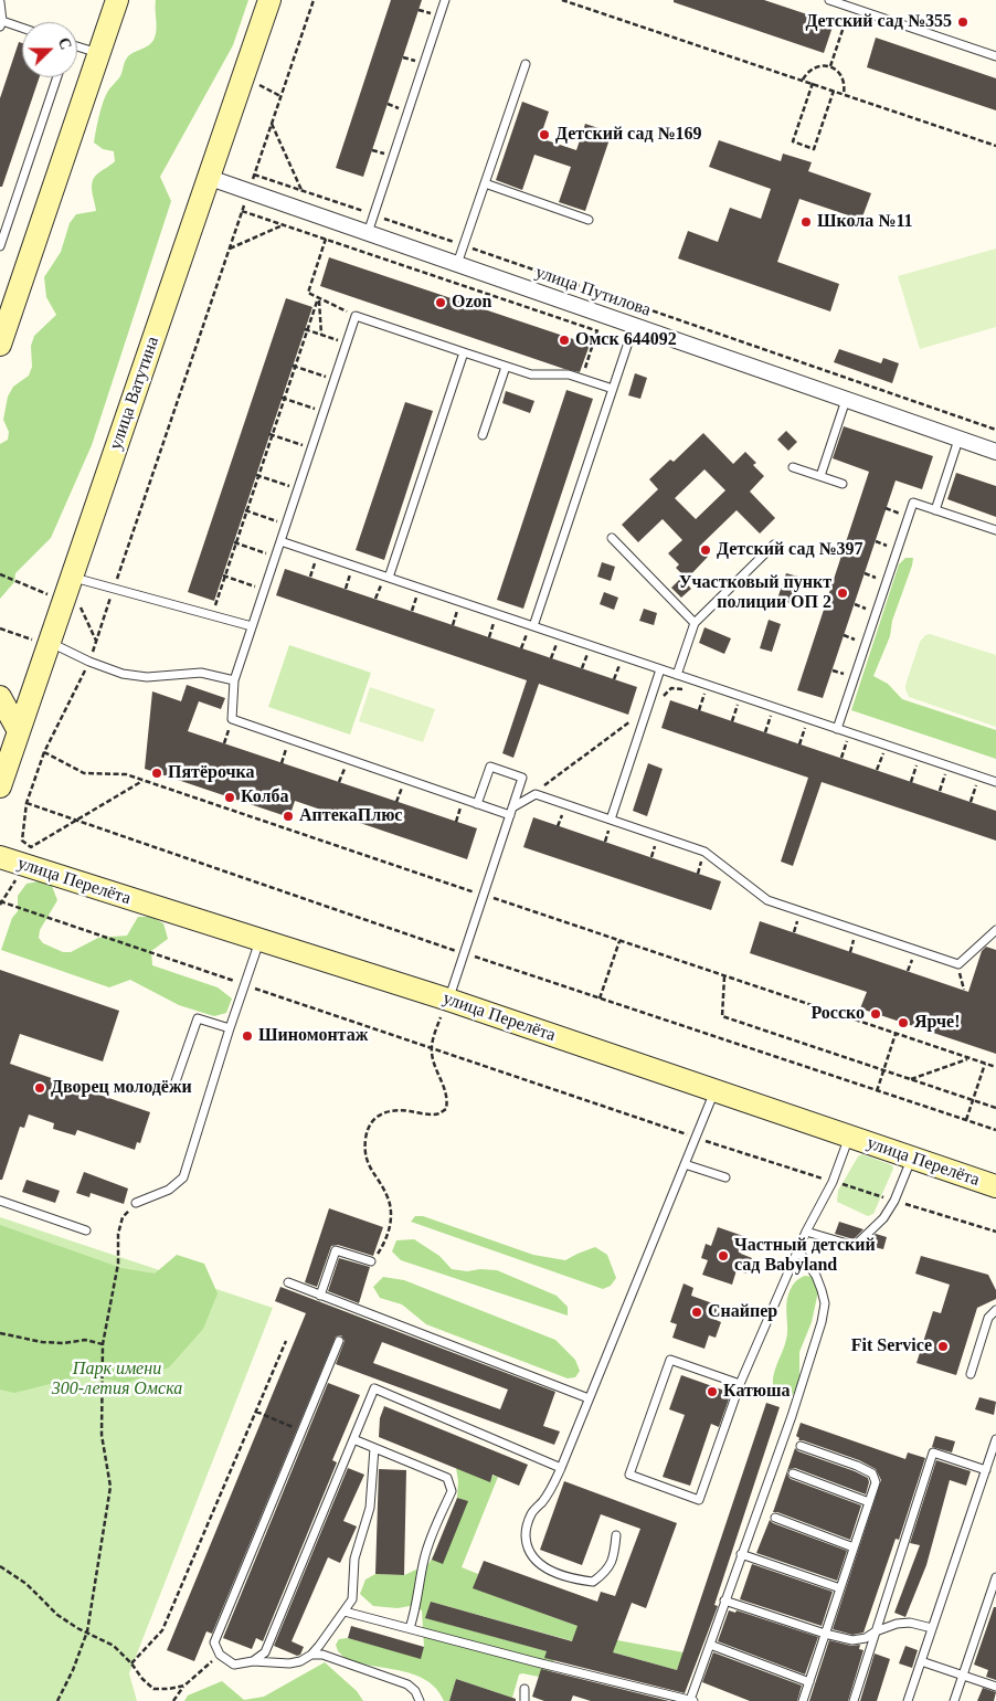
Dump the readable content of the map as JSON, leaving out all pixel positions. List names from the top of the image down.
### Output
{
  "streets": {
    "main road": ["улица Ватутина", "улица Перелёта"],
    "street": ["улица Путилова"]
  },
  "crossings": [
    ["улица Путилова", "улица Ватутина"]
  ],
  "parks": ["Парк имени 300-летия Омска"],
  "places": [
    "Детский сад №355",
    "Детский сад №169",
    "Школа №11",
    "Ozon",
    "Омск 644092",
    "Детский сад №397",
    "Участковый пункт полиции ОП 2",
    "Пятёрочка",
    "Колба",
    "АптекаПлюс",
    "Росско",
    "Ярче!",
    "Шиномонтаж",
    "Дворец молодёжи",
    "Частный детский сад Babyland",
    "Снайпер",
    "Fit Service",
    "Катюша"
  ],
  "north": "right"
}
